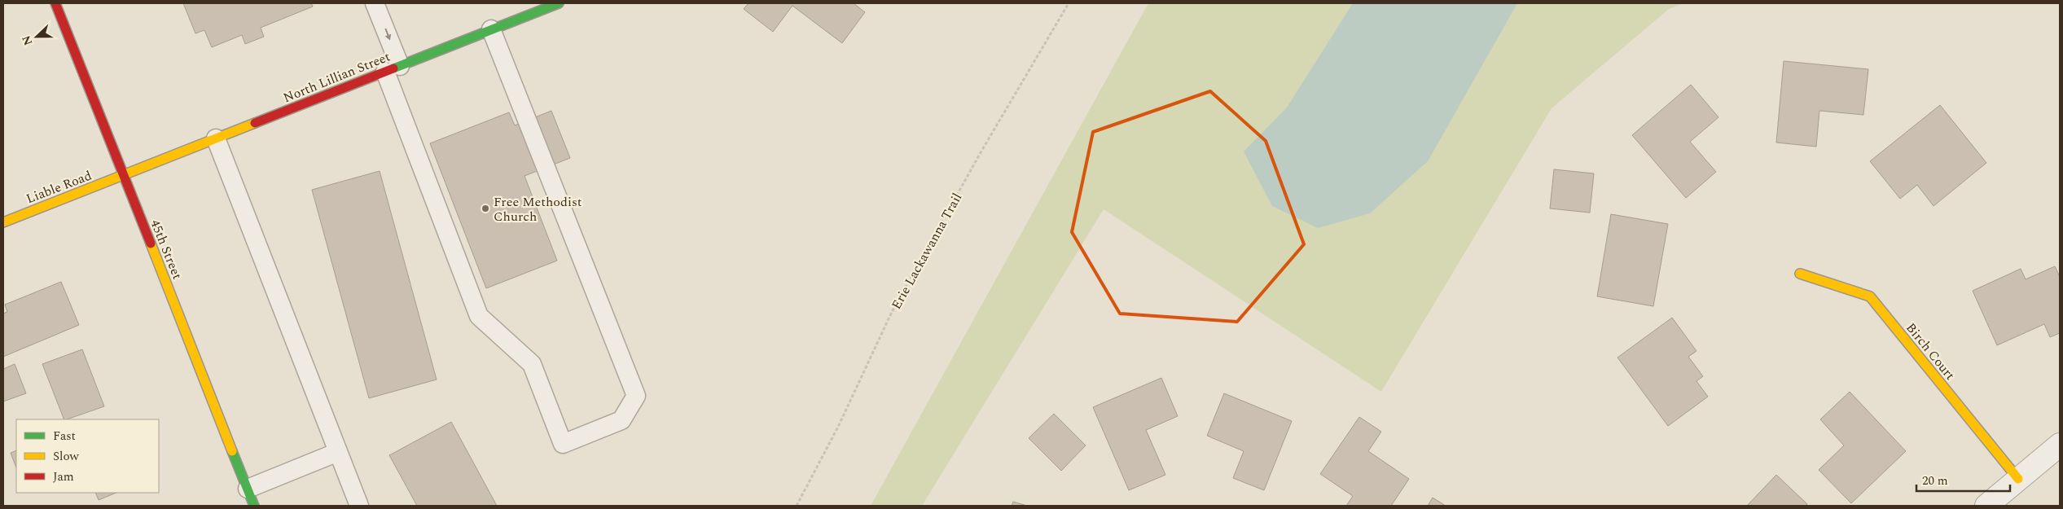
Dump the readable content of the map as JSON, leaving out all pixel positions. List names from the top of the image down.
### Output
{
  "streets": {
    "street": [
      "North Lillian Street",
      "Liable Road",
      "45th Street",
      "Birch Court"
    ],
    "path": ["Erie Lackawanna Trail"]
  },
  "crossings": [
    ["North Lillian Street", "Liable Road"],
    ["North Lillian Street", "45th Street"],
    ["Liable Road", "45th Street"]
  ],
  "places": ["Free Methodist Church"],
  "legend": ["Fast", "Slow", "Jam"],
  "scale_bar": "20 m",
  "north": "left"
}
